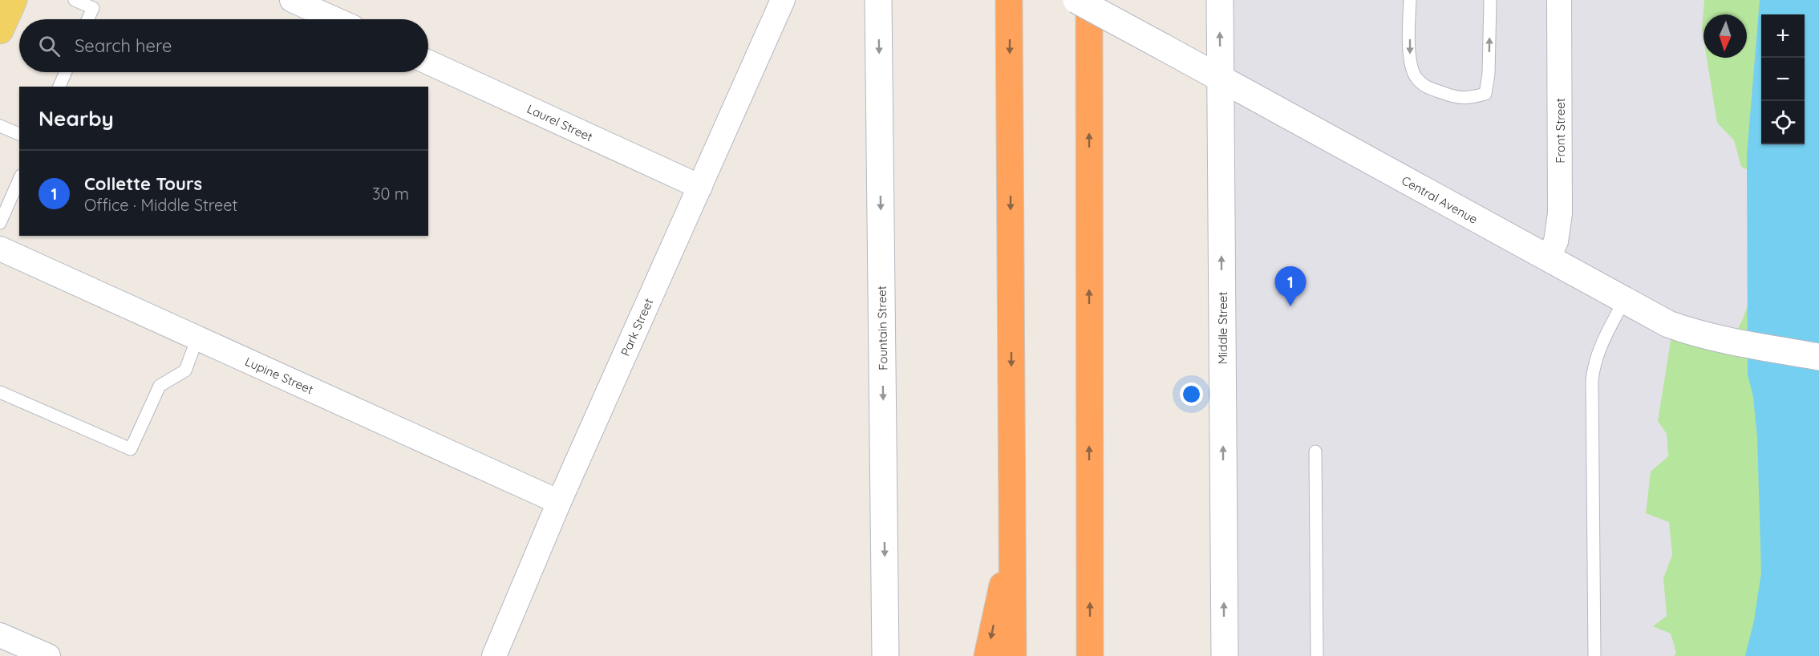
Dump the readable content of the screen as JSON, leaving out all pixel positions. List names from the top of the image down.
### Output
{
  "streets": {
    "street": [
      "Laurel Street",
      "Front Street",
      "Central Avenue",
      "Park Street",
      "Fountain Street",
      "Middle Street",
      "Lupine Street"
    ]
  },
  "crossings": [
    ["Laurel Street", "Park Street"],
    ["Front Street", "Central Avenue"],
    ["Central Avenue", "Middle Street"],
    ["Park Street", "Lupine Street"]
  ],
  "one_way": ["Fountain Street", "Middle Street"],
  "north": "bottom",
  "page": {
    "map_buttons": ["+", "−"],
    "search": "Search here",
    "heading": "Nearby",
    "list": [
      {
        "mark": "1",
        "name": "Collette Tours",
        "note": "Office · Middle Street",
        "value": "30 m"
      }
    ],
    "pins": "1"
  }
}
